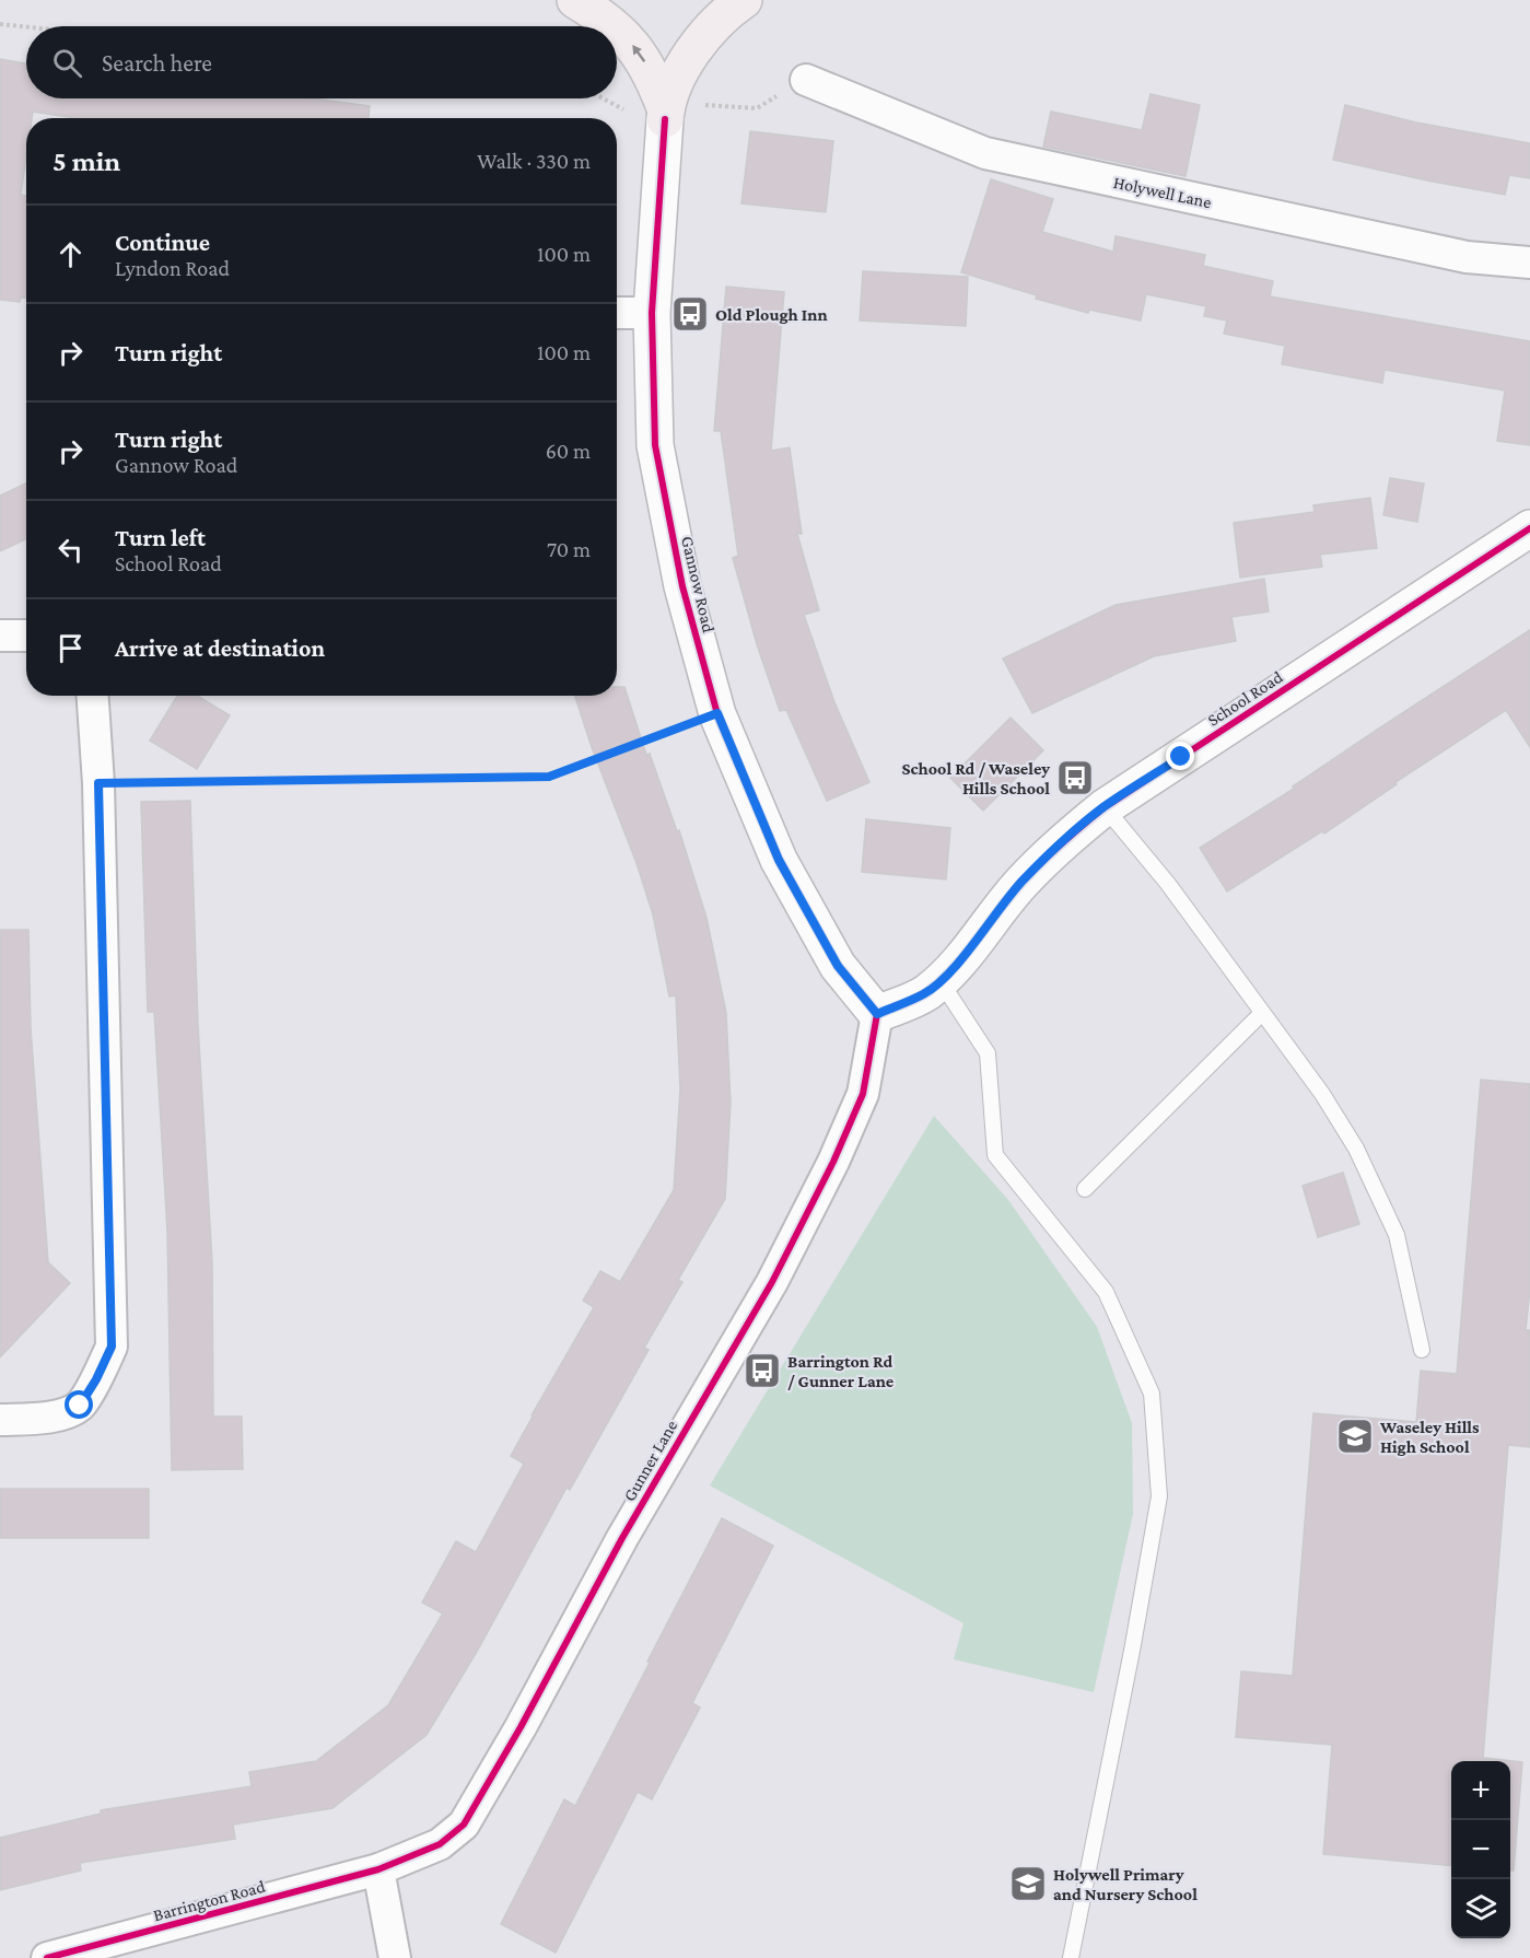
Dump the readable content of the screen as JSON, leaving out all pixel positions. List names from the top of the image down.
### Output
{
  "streets": {
    "street": [
      "Holywell Lane",
      "Gannow Road",
      "School Road",
      "Gunner Lane",
      "Barrington Road"
    ]
  },
  "crossings": [
    ["Gannow Road", "School Road"],
    ["Gannow Road", "Gunner Lane"],
    ["School Road", "Gunner Lane"],
    ["Gunner Lane", "Barrington Road"]
  ],
  "places": {
    "bus stop": ["Old Plough Inn", "School Rd / Waseley Hills School", "Barrington Rd / Gunner Lane"],
    "school or university": ["Waseley Hills High School", "Holywell Primary and Nursery School"]
  },
  "page": {
    "search": "Search here",
    "heading": ["5 min", "Walk · 330 m"],
    "list": [
      ["Continue", "Lyndon Road", "100 m"],
      ["Turn right", "100 m"],
      ["Turn right", "Gannow Road", "60 m"],
      ["Turn left", "School Road", "70 m"],
      "Arrive at destination"
    ],
    "map_buttons": ["+", "−"]
  }
}
